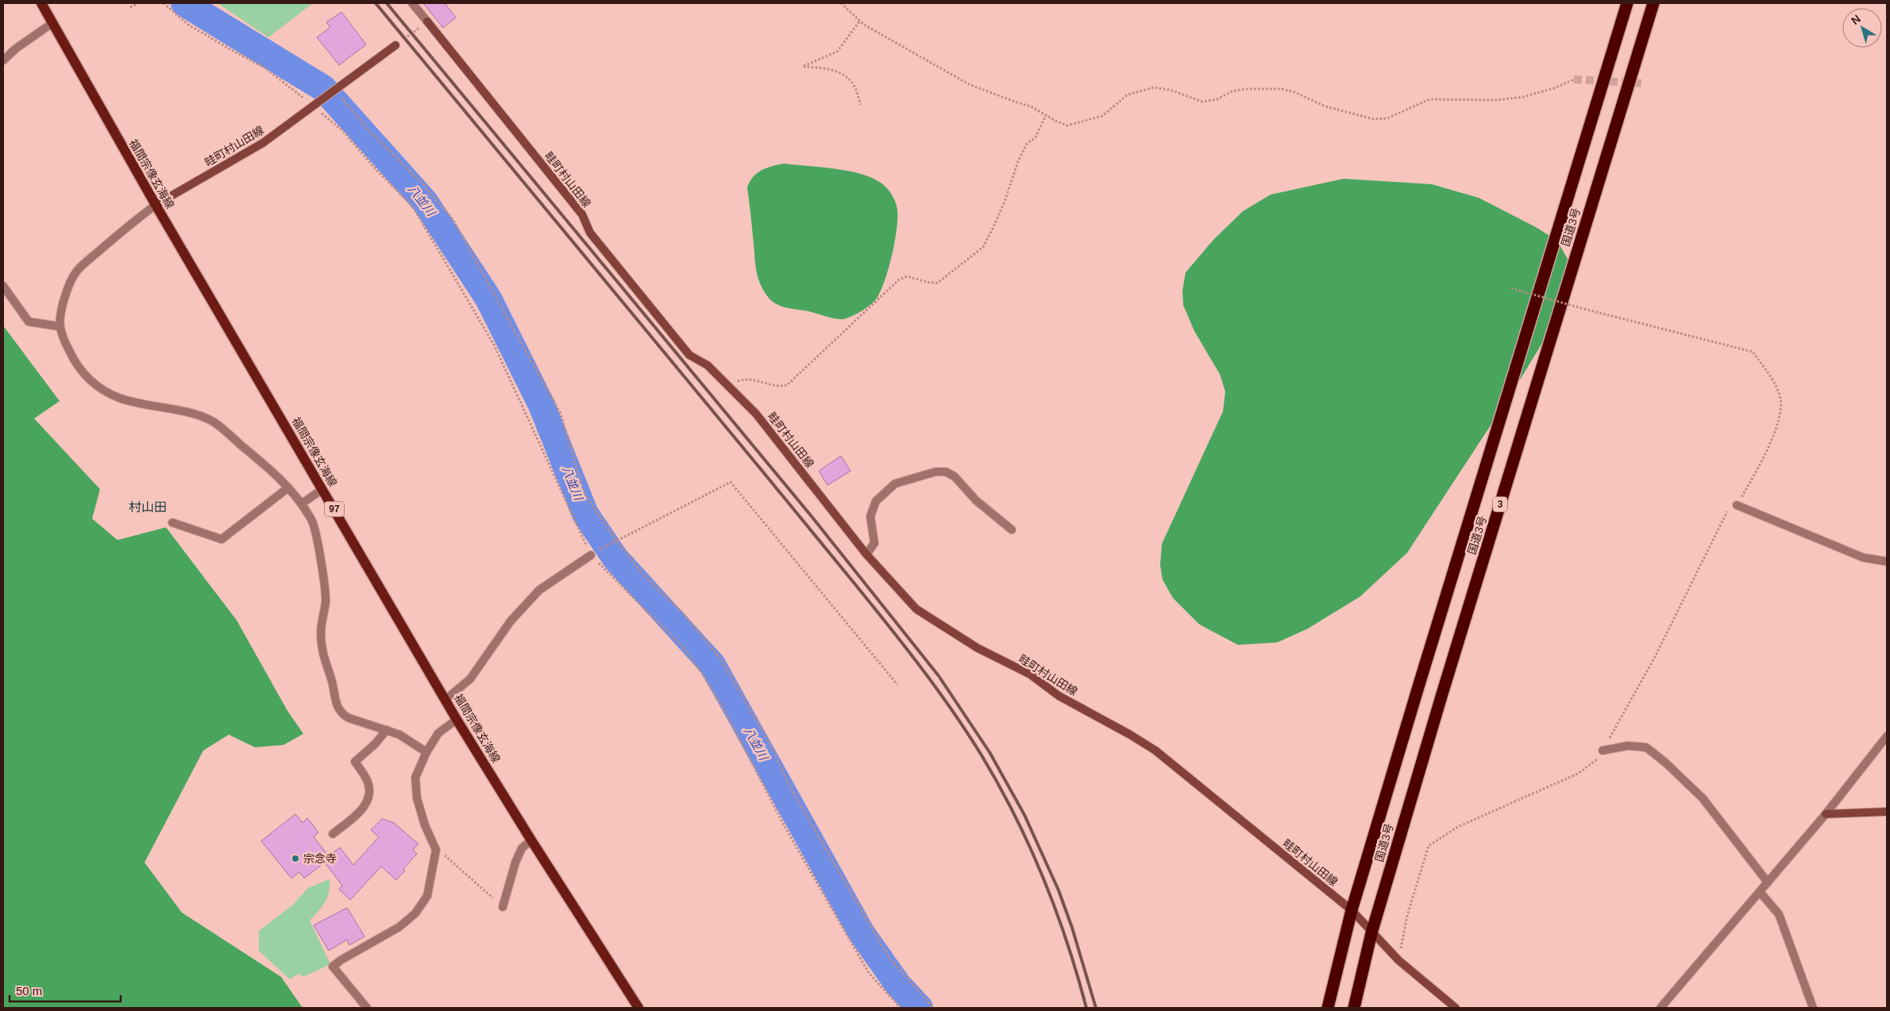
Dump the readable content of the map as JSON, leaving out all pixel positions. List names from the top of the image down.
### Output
{
  "streets": {
    "highway": ["国道3号", "3"],
    "main road": ["畦町村山田線", "福間宗像玄海線", "97"]
  },
  "crossings": [
    ["畦町村山田線", "福間宗像玄海線"],
    ["畦町村山田線", "国道3号"]
  ],
  "districts": ["村山田"],
  "water": ["八並川"],
  "places": ["宗念寺"],
  "scale_bar": "50 m",
  "north": "top left"
}
